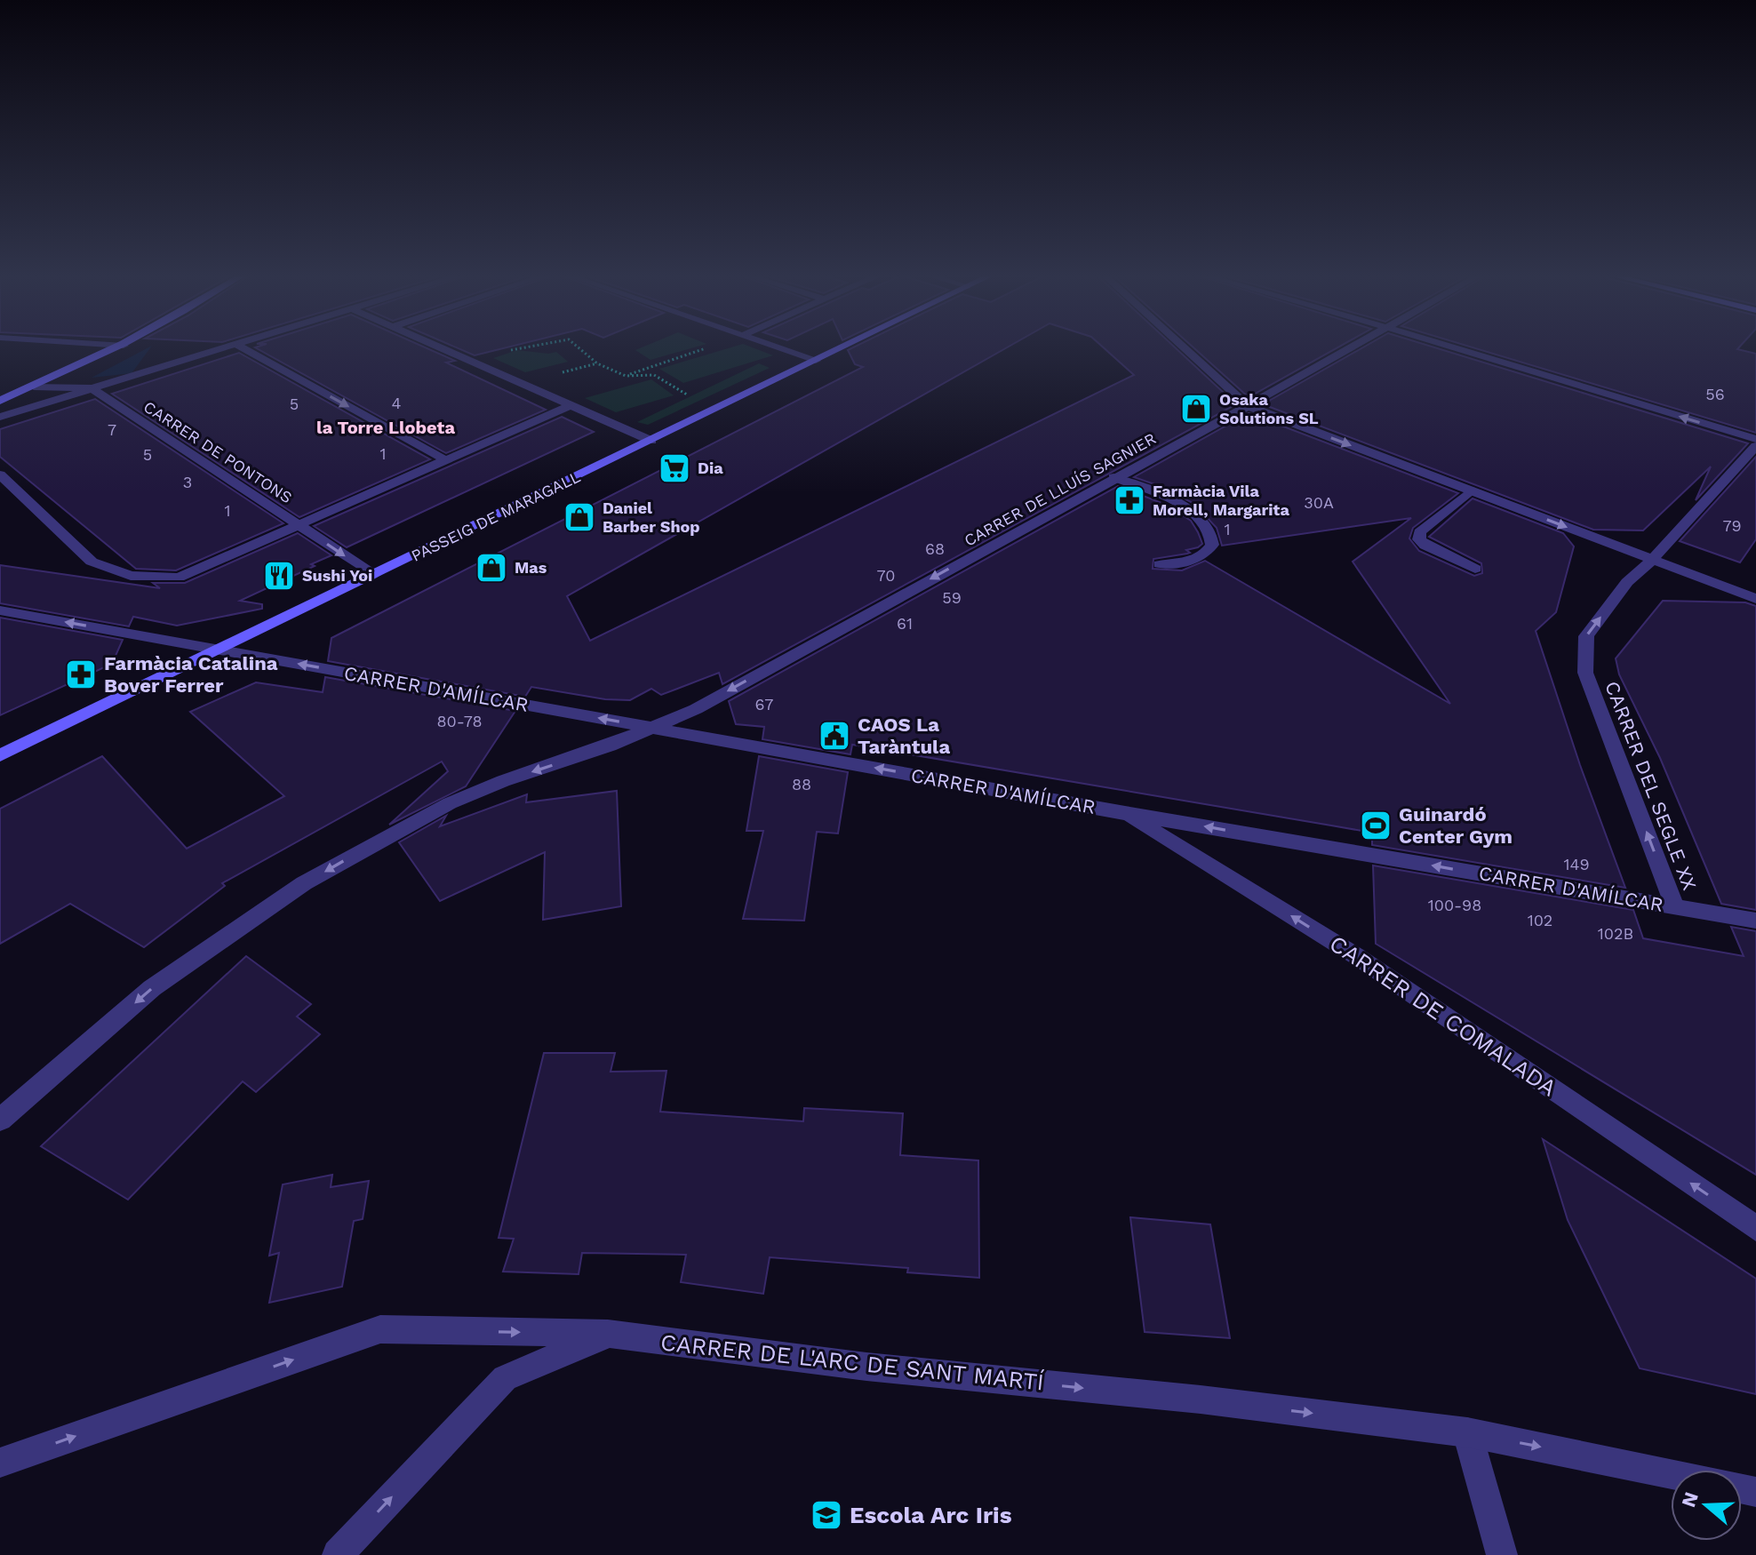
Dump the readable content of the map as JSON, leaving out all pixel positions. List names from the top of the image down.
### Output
{
  "streets": {
    "street": [
      "CARRER DE PONTONS",
      "CARRER DE LLUÍS SAGNIER",
      "PASSEIG DE MARAGALL",
      "CARRER D'AMÍLCAR",
      "CARRER DEL SEGLE XX",
      "CARRER DE COMALADA",
      "CARRER DE L'ARC DE SANT MARTÍ"
    ]
  },
  "crossings": [
    ["CARRER DE PONTONS", "PASSEIG DE MARAGALL"],
    ["CARRER DE LLUÍS SAGNIER", "CARRER D'AMÍLCAR"],
    ["PASSEIG DE MARAGALL", "CARRER D'AMÍLCAR"],
    ["CARRER D'AMÍLCAR", "CARRER DEL SEGLE XX"],
    ["CARRER D'AMÍLCAR", "CARRER DE COMALADA"]
  ],
  "one_way": [
    "CARRER DE LLUÍS SAGNIER",
    "CARRER D'AMÍLCAR",
    "CARRER DEL SEGLE XX",
    "CARRER DE COMALADA",
    "CARRER DE L'ARC DE SANT MARTÍ"
  ],
  "districts": ["la Torre Llobeta"],
  "places": {
    "shop": ["Osaka Solutions SL", "Daniel Barber Shop", "Mas"],
    "supermarket": ["Dia"],
    "pharmacy": ["Farmàcia Vila Morell, Margarita", "Farmàcia Catalina Bover Ferrer"],
    "restaurant": ["Sushi Yoi"],
    "public building": ["CAOS La Taràntula"],
    "sports": ["Guinardó Center Gym"],
    "school or university": ["Escola Arc Iris"]
  },
  "house_numbers": [
    "56",
    "4",
    "5",
    "7",
    "1",
    "5",
    "3",
    "30A",
    "1",
    "79",
    "1",
    "68",
    "70",
    "59",
    "61",
    "67",
    "80-78",
    "88",
    "149",
    "100-98",
    "102",
    "102B"
  ],
  "north": "left"
}
